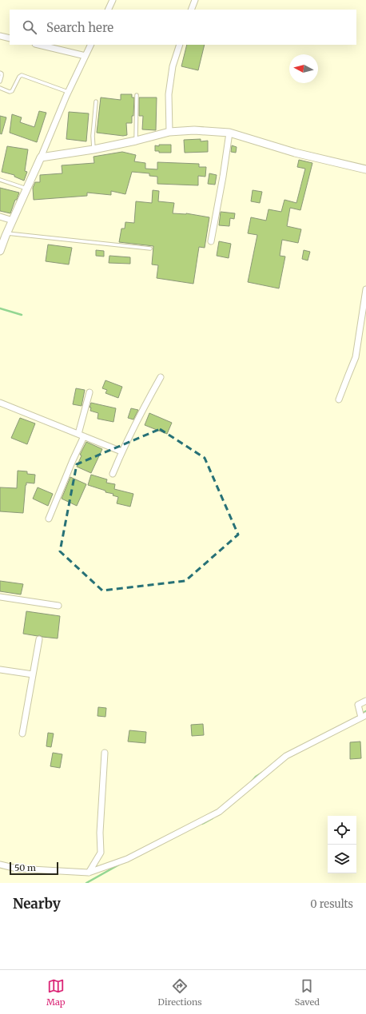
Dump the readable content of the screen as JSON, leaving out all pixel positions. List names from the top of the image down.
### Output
{
  "scale_bar": "50 m",
  "north": "left",
  "page": {
    "search": "Search here",
    "scale": "50 m",
    "heading": ["Nearby", "0 results"],
    "nav": ["Map", "Directions", "Saved"]
  }
}
